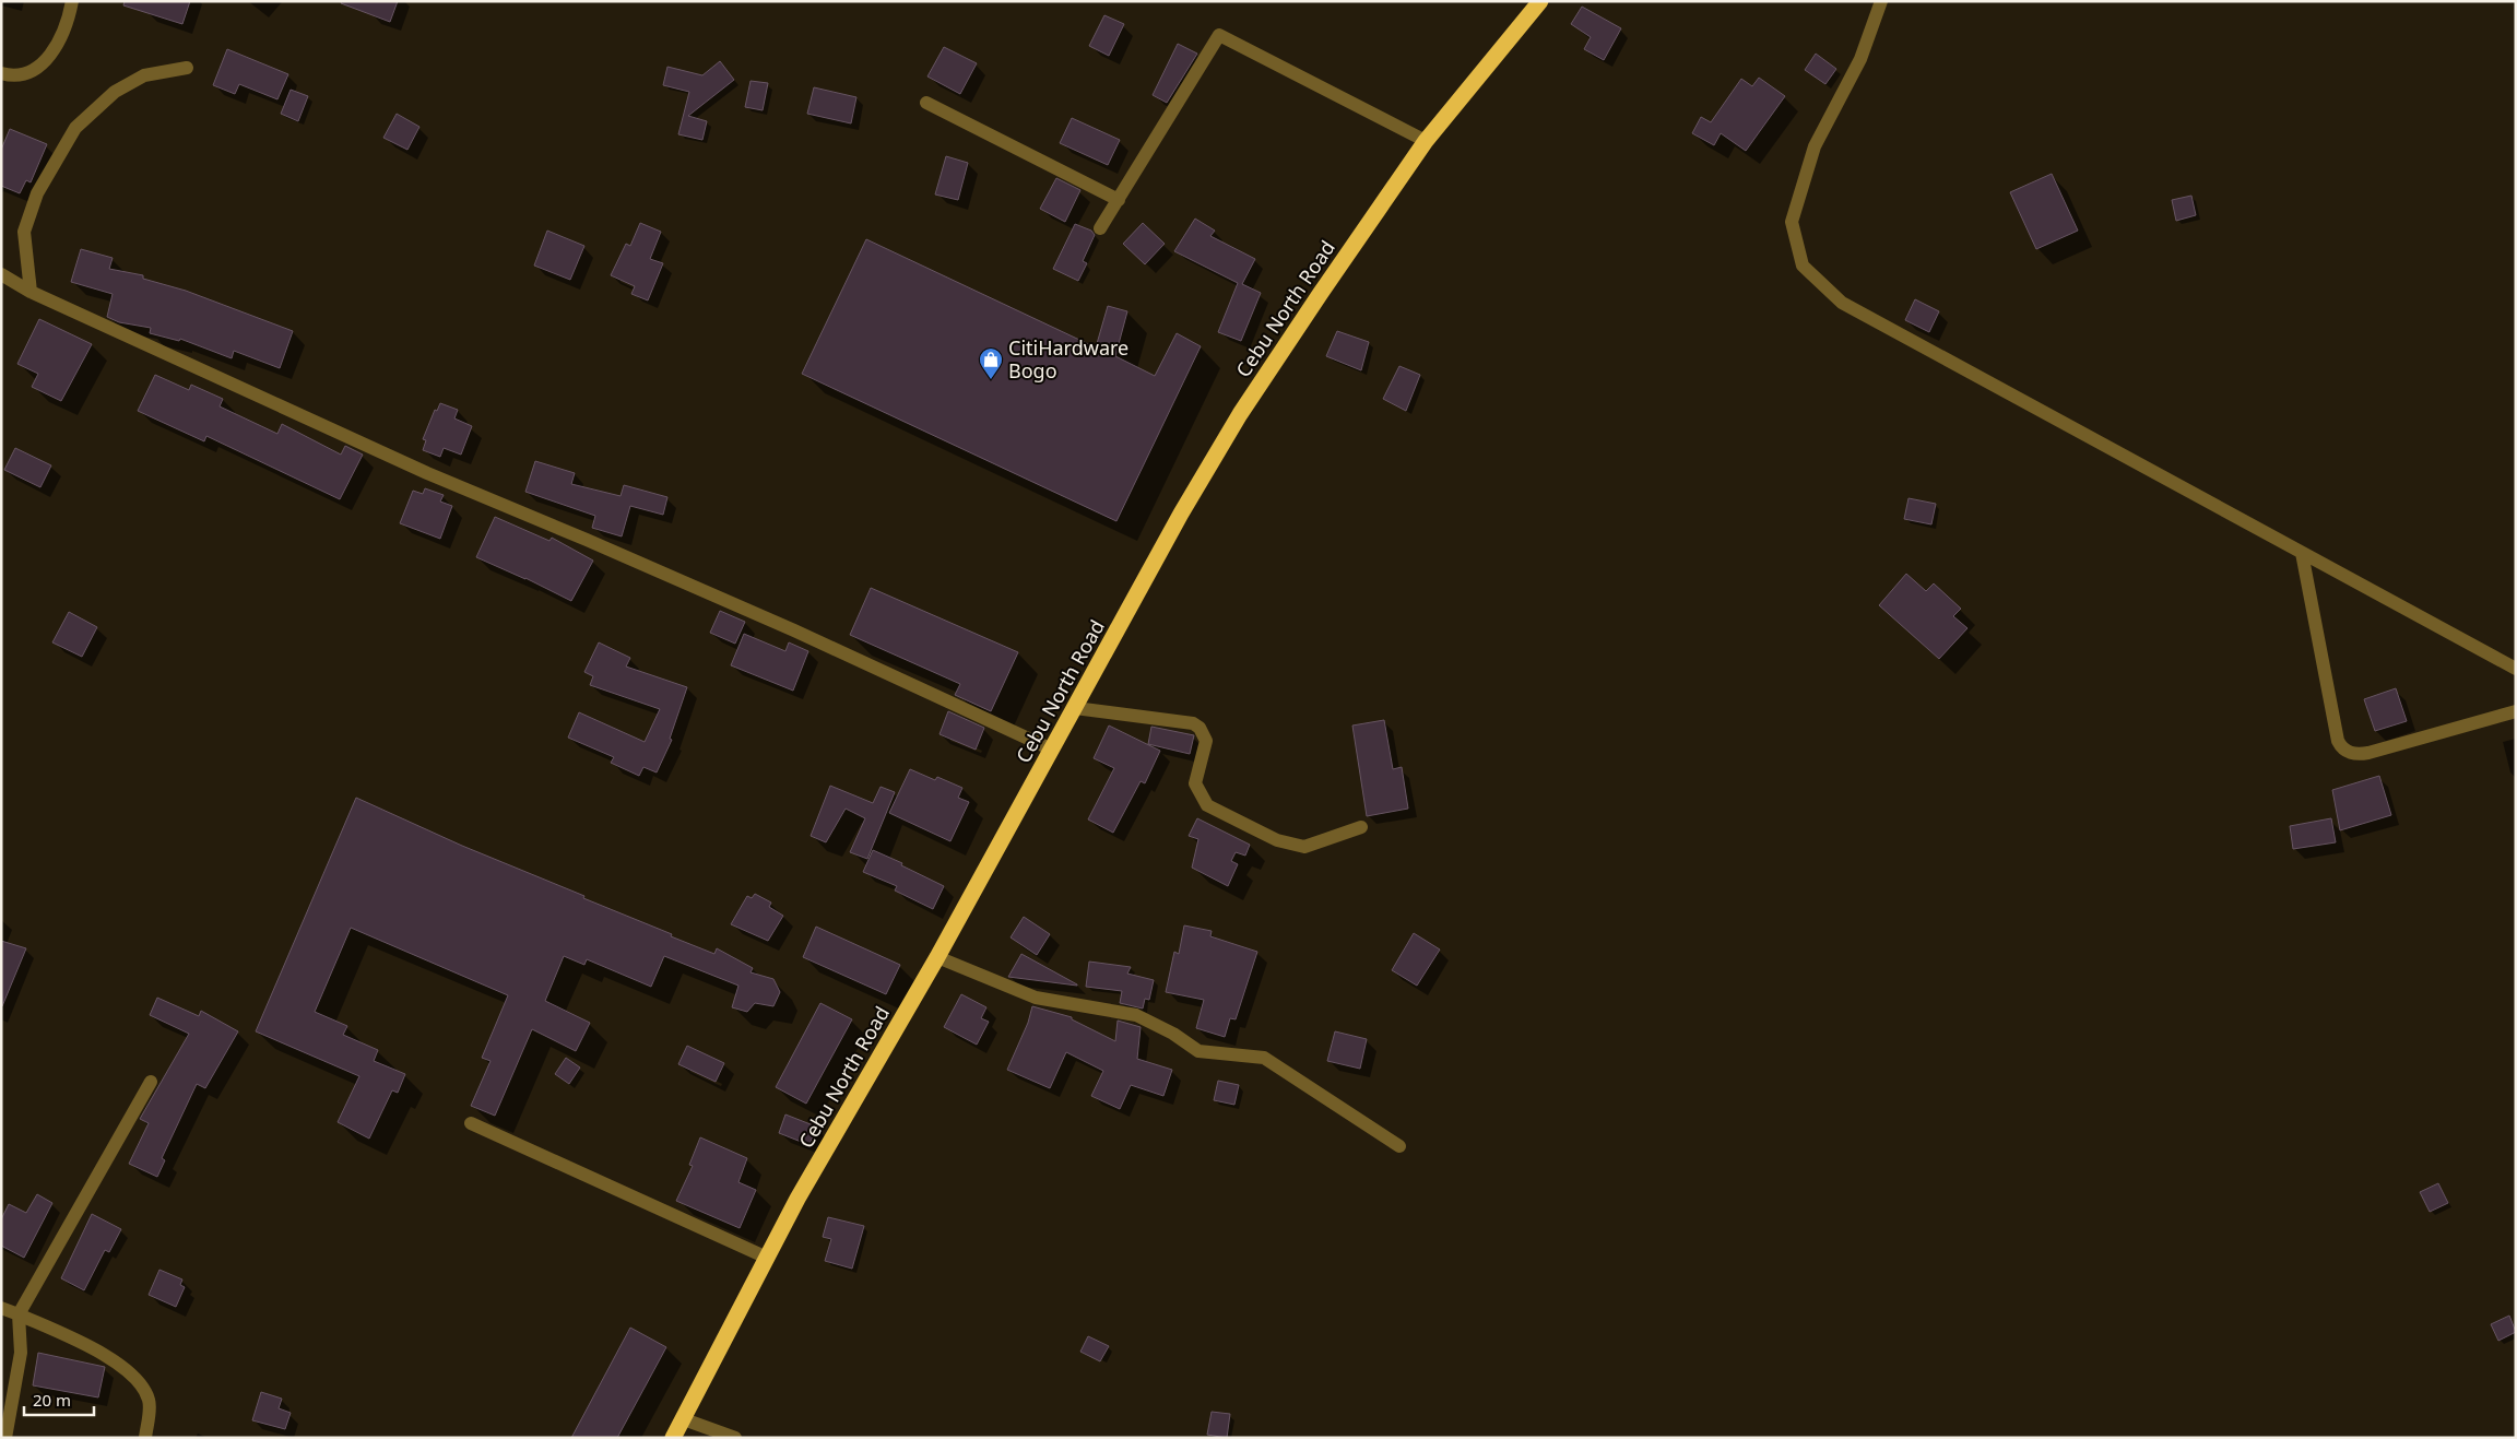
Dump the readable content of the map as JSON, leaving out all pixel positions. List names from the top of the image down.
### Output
{
  "streets": {
    "highway": ["Cebu North Road"]
  },
  "places": {
    "shop": ["CitiHardware Bogo"]
  },
  "scale_bar": "20 m"
}
